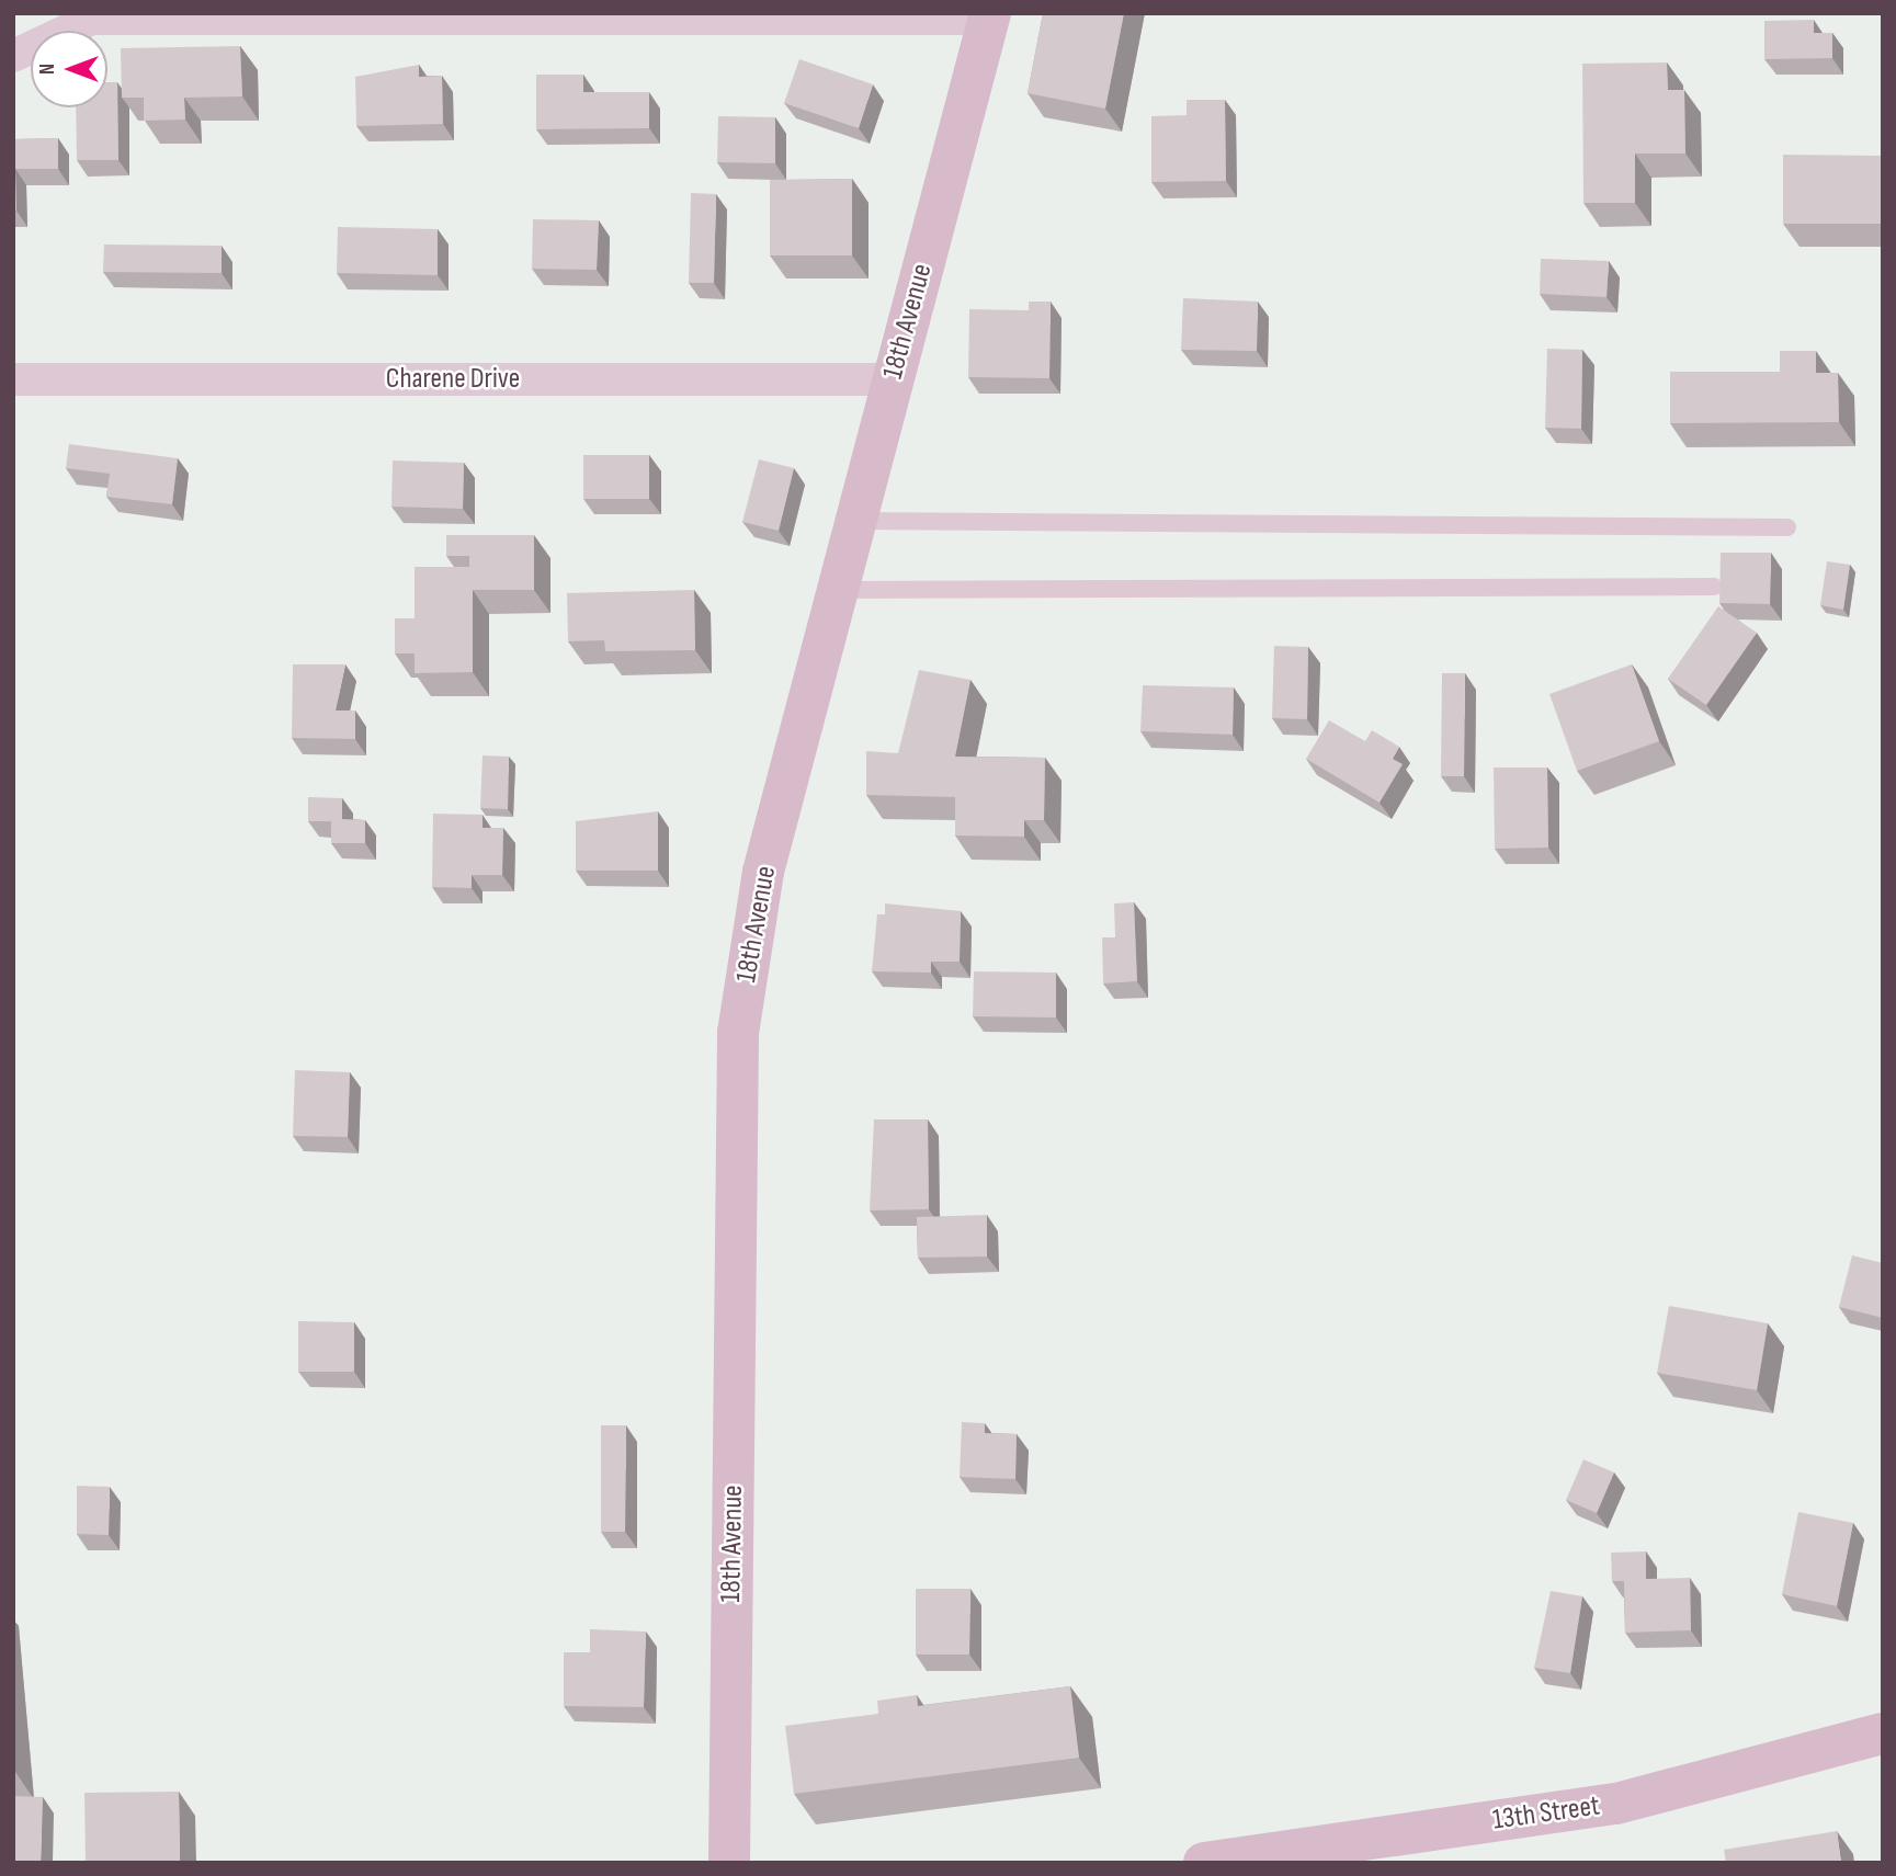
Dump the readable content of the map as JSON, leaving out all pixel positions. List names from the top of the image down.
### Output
{
  "streets": {
    "street": ["18th Avenue", "Charene Drive", "13th Street"]
  },
  "crossings": [
    ["18th Avenue", "Charene Drive"]
  ],
  "north": "left"
}
